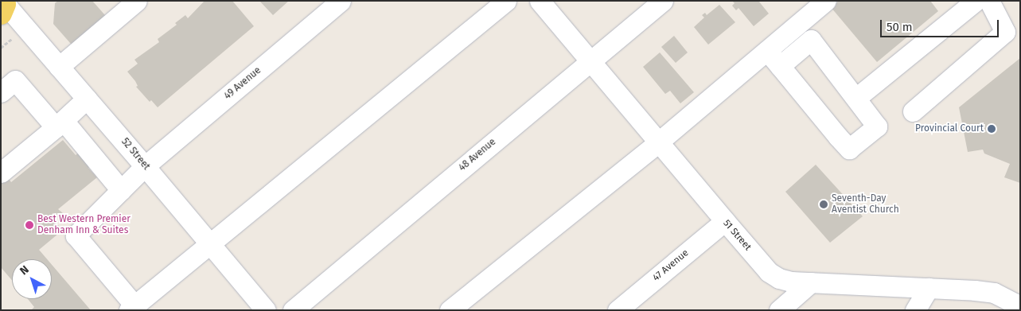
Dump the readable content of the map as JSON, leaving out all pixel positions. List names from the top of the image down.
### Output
{
  "streets": {
    "street": [
      "49 Avenue",
      "52 Street",
      "48 Avenue",
      "51 Street",
      "47 Avenue"
    ]
  },
  "crossings": [
    ["49 Avenue", "52 Street"],
    ["48 Avenue", "51 Street"],
    ["51 Street", "47 Avenue"]
  ],
  "places": ["Provincial Court", "Seventh-Day Aventist Church", "Best Western Premier Denham Inn & Suites"],
  "scale_bar": "50 m",
  "north": "top left"
}
